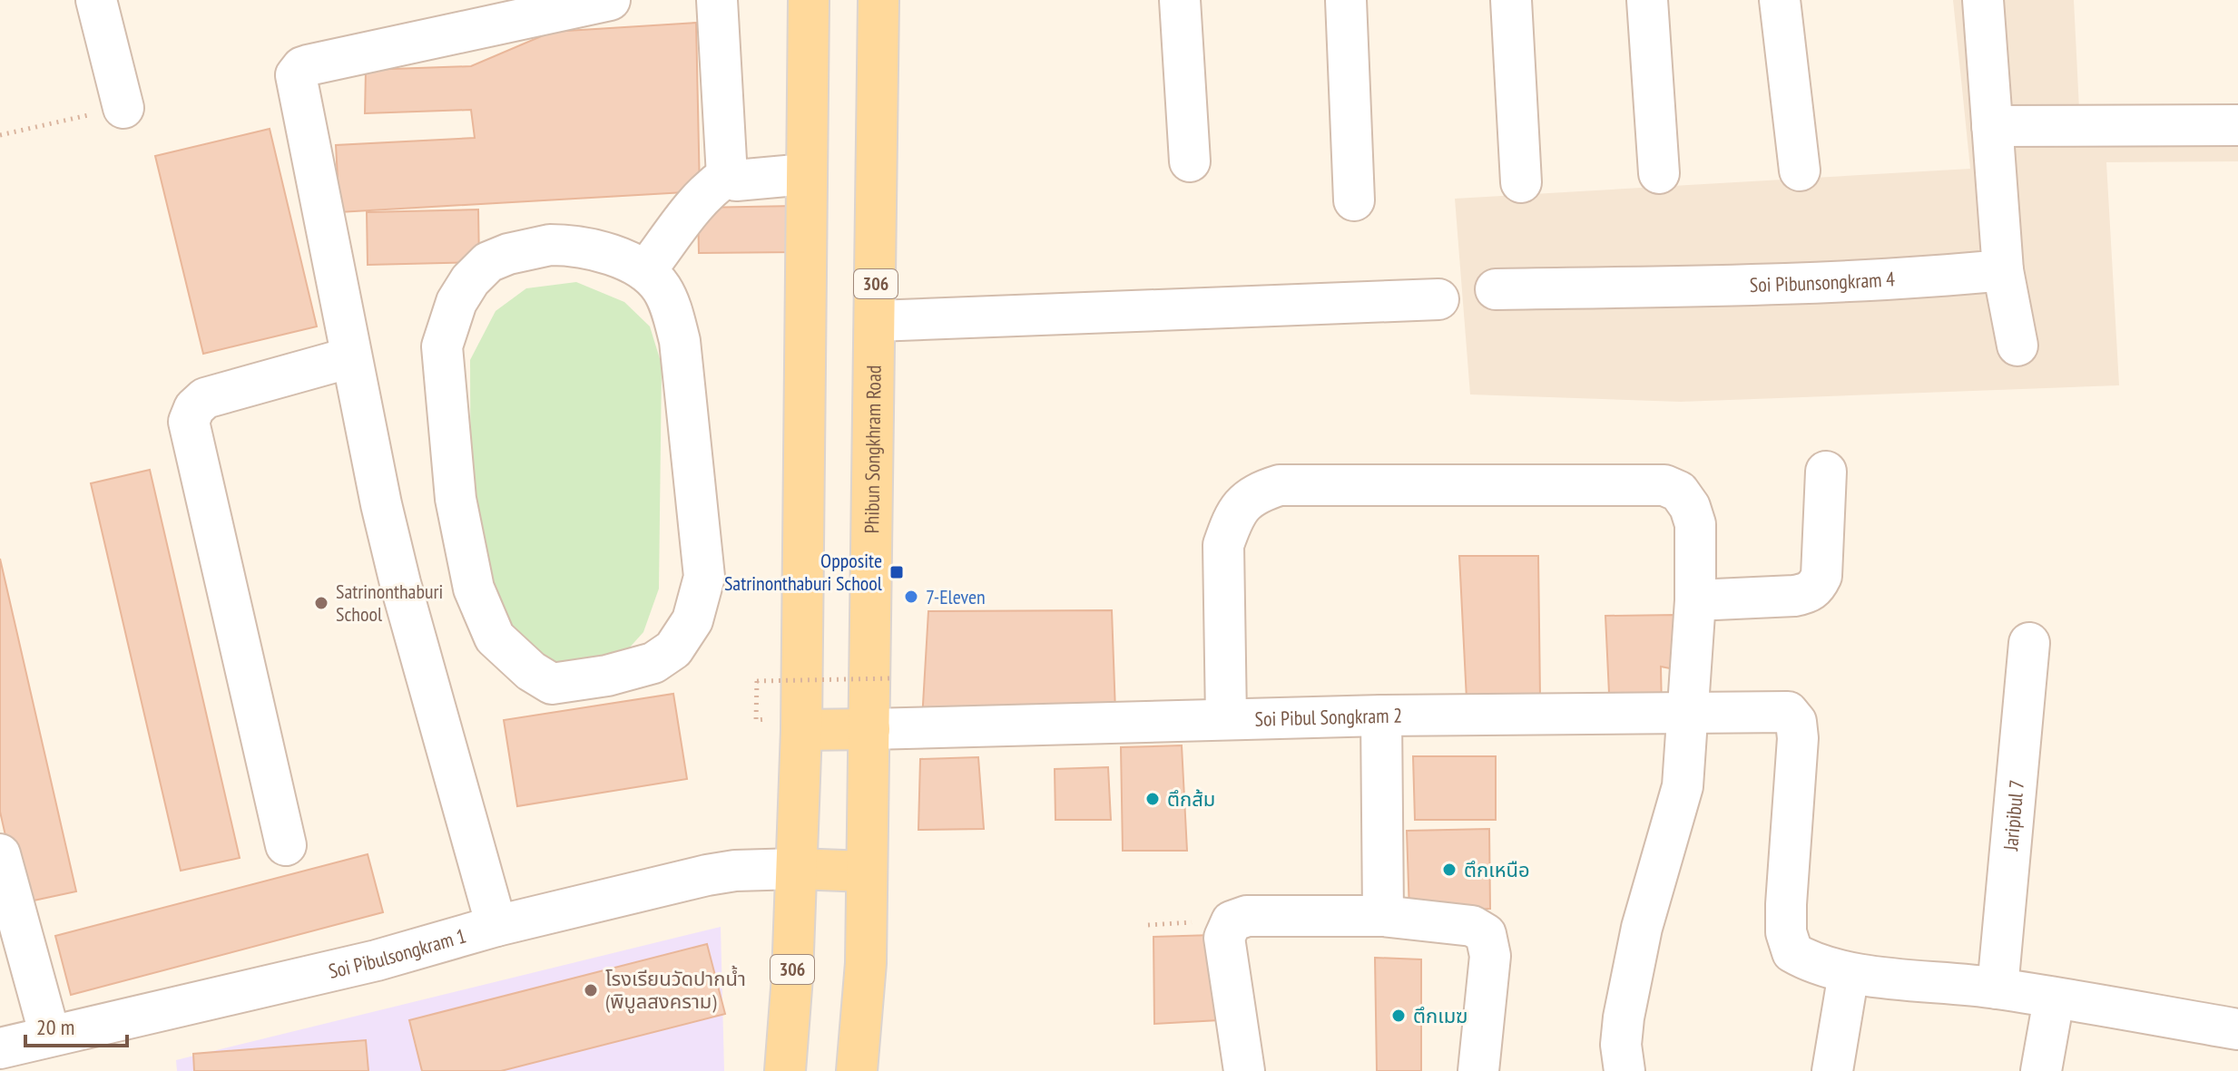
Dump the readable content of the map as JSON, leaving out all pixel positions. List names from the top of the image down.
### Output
{
  "streets": {
    "main road": ["306", "Phibun Songkhram Road"],
    "street": [
      "Soi Pibunsongkram 4",
      "Soi Pibul Songkram 2",
      "Jaripibul 7",
      "Soi Pibulsongkram 1"
    ]
  },
  "crossings": [
    ["306", "Soi Pibulsongkram 1"],
    ["Phibun Songkhram Road", "Soi Pibul Songkram 2"]
  ],
  "places": {
    "transit": ["Opposite Satrinonthaburi School"],
    "other": [
      "7-Eleven",
      "Satrinonthaburi School",
      "ตึกส้ม",
      "ตึกเหนือ",
      "โรงเรียนวัดปากน้ำ (พิบูลสงคราม)",
      "ตึกเมฆ"
    ]
  },
  "scale_bar": "20 m"
}
